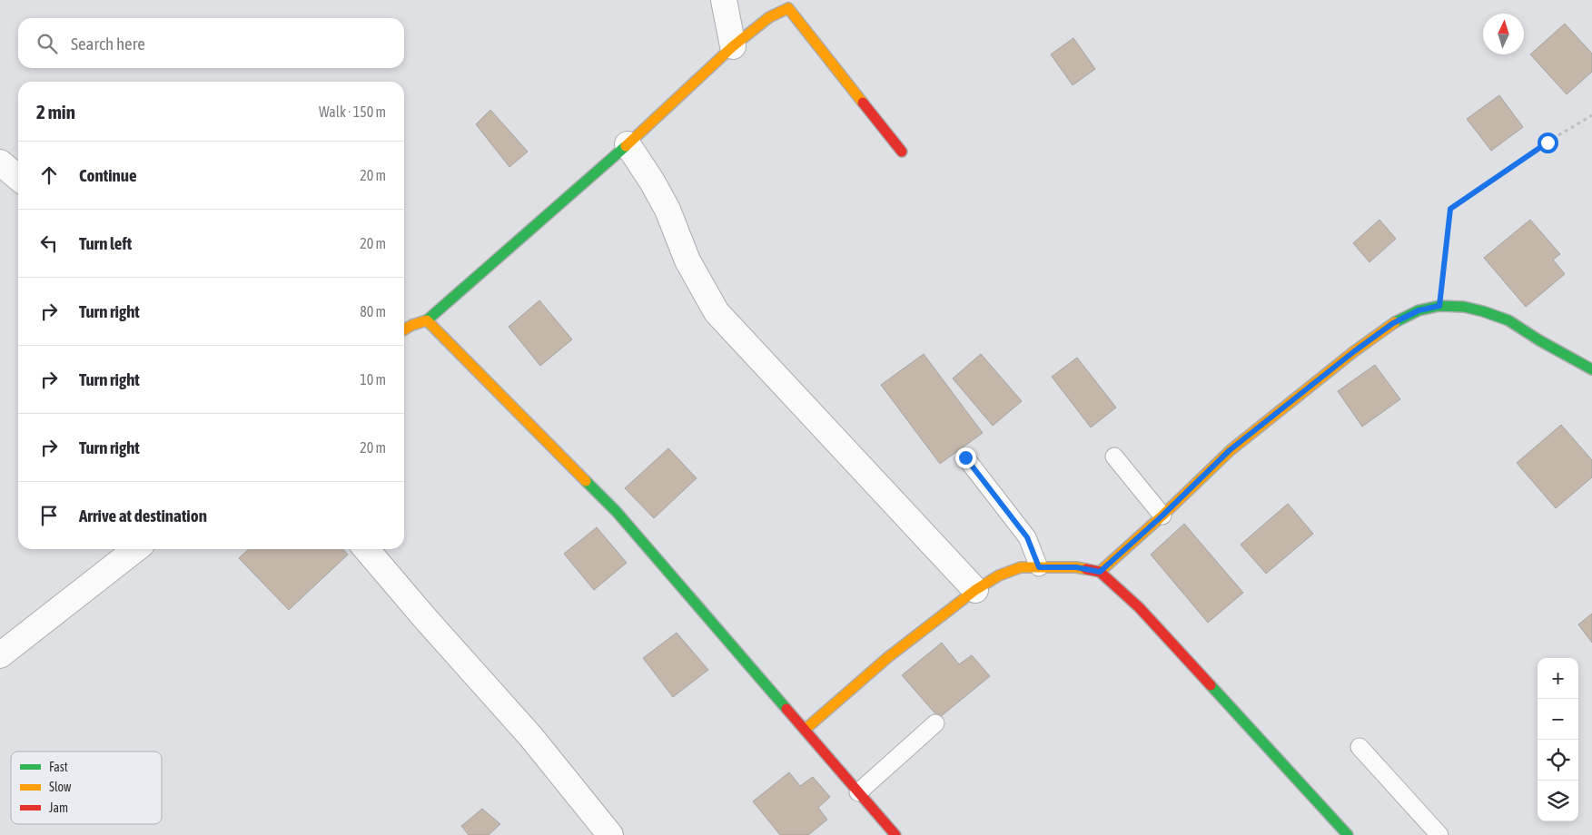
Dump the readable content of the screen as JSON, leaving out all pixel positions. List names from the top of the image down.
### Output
{
  "legend": ["Fast", "Slow", "Jam"],
  "north": "top",
  "page": {
    "search": "Search here",
    "heading": ["2 min", "Walk · 150 m"],
    "list": [
      ["Continue", "20 m"],
      ["Turn left", "20 m"],
      ["Turn right", "80 m"],
      ["Turn right", "10 m"],
      ["Turn right", "20 m"],
      "Arrive at destination"
    ],
    "map_buttons": ["+", "−"]
  }
}
